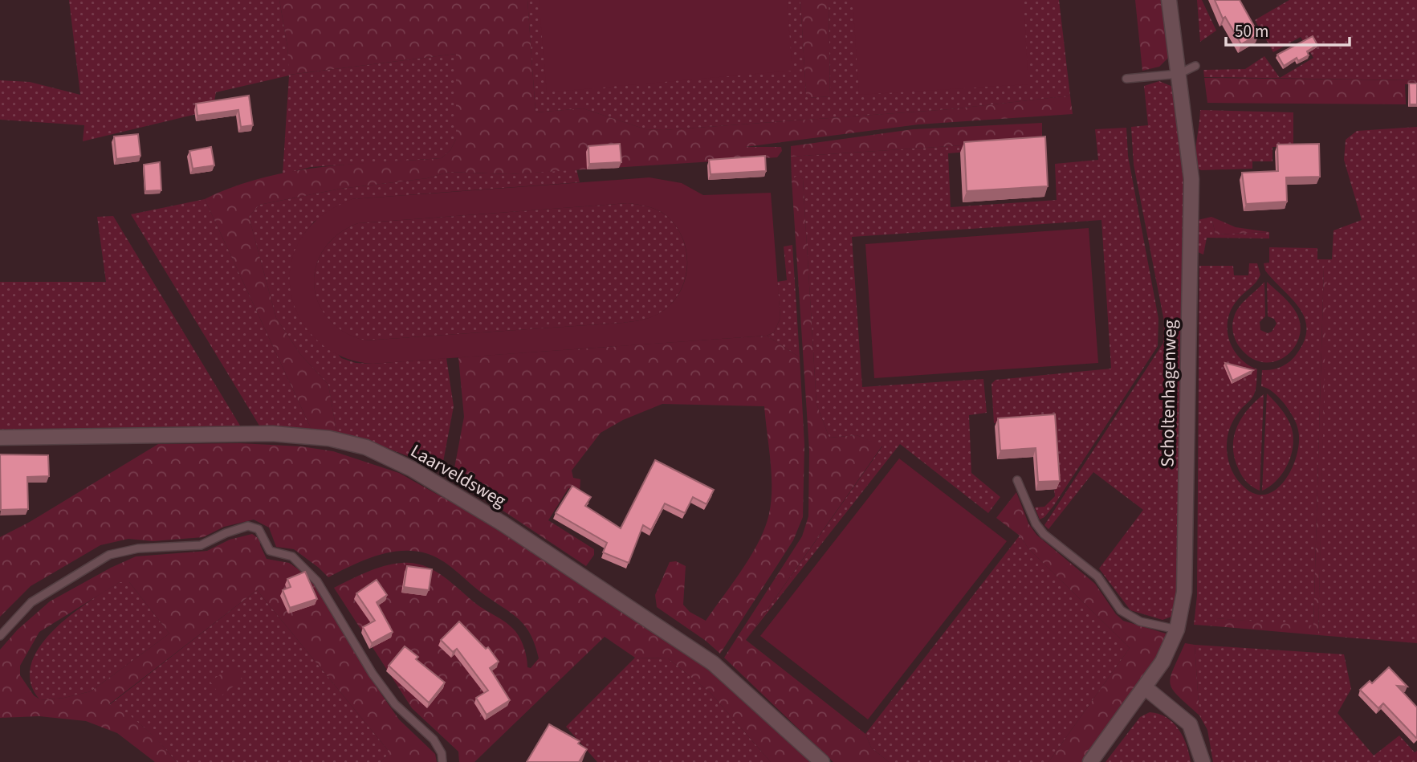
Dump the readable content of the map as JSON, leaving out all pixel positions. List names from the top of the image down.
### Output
{
  "streets": {
    "street": ["Scholtenhagenweg", "Laarveldsweg"]
  },
  "scale_bar": "50 m"
}
